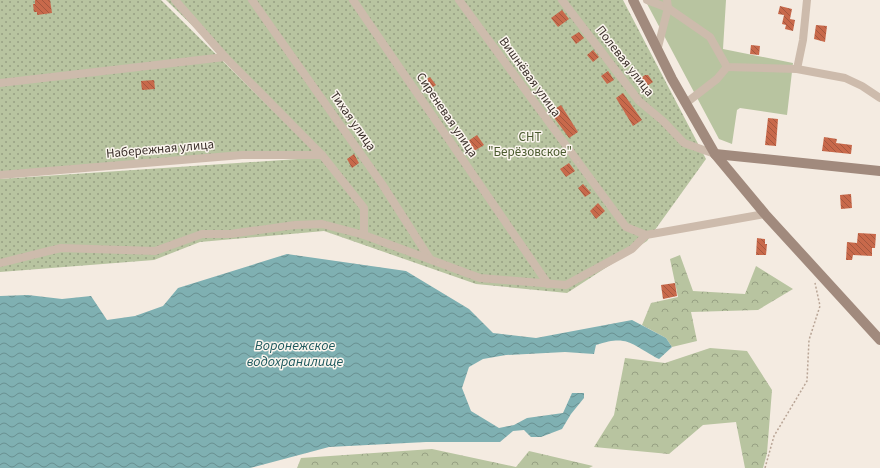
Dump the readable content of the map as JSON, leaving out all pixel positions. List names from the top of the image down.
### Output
{
  "streets": {
    "street": [
      "Полевая улица",
      "Вишнёвая улица",
      "Сиреневая улица",
      "Тихая улица",
      "Набережная улица"
    ]
  },
  "water": ["Воронежское водохранилище"],
  "parks": ["СНТ \"Берёзовское\""]
}
